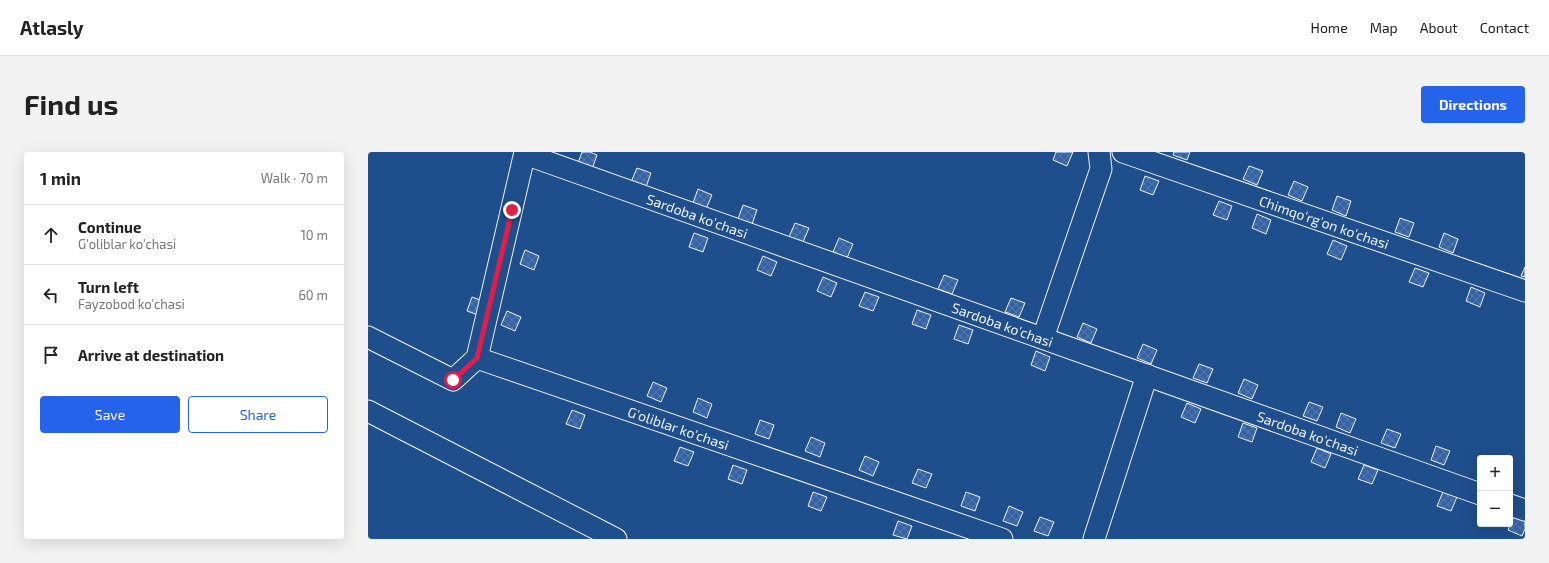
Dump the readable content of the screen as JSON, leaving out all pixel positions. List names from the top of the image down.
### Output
{
  "streets": {
    "street": ["Sardoba ko'chasi", "Chimqo'rg'on ko'chasi", "G'oliblar ko'chasi"]
  },
  "page": {
    "header": "Atlasly",
    "nav": [
      "Home",
      "Map",
      "About",
      "Contact"
    ],
    "buttons": [
      "Directions",
      ["Save", "Share"]
    ],
    "title": "Find us",
    "heading": ["1 min", "Walk · 70 m"],
    "list": [
      ["Continue", "G'oliblar ko'chasi", "10 m"],
      ["Turn left", "Fayzobod ko'chasi", "60 m"],
      "Arrive at destination"
    ],
    "map_buttons": ["+", "−"]
  }
}
